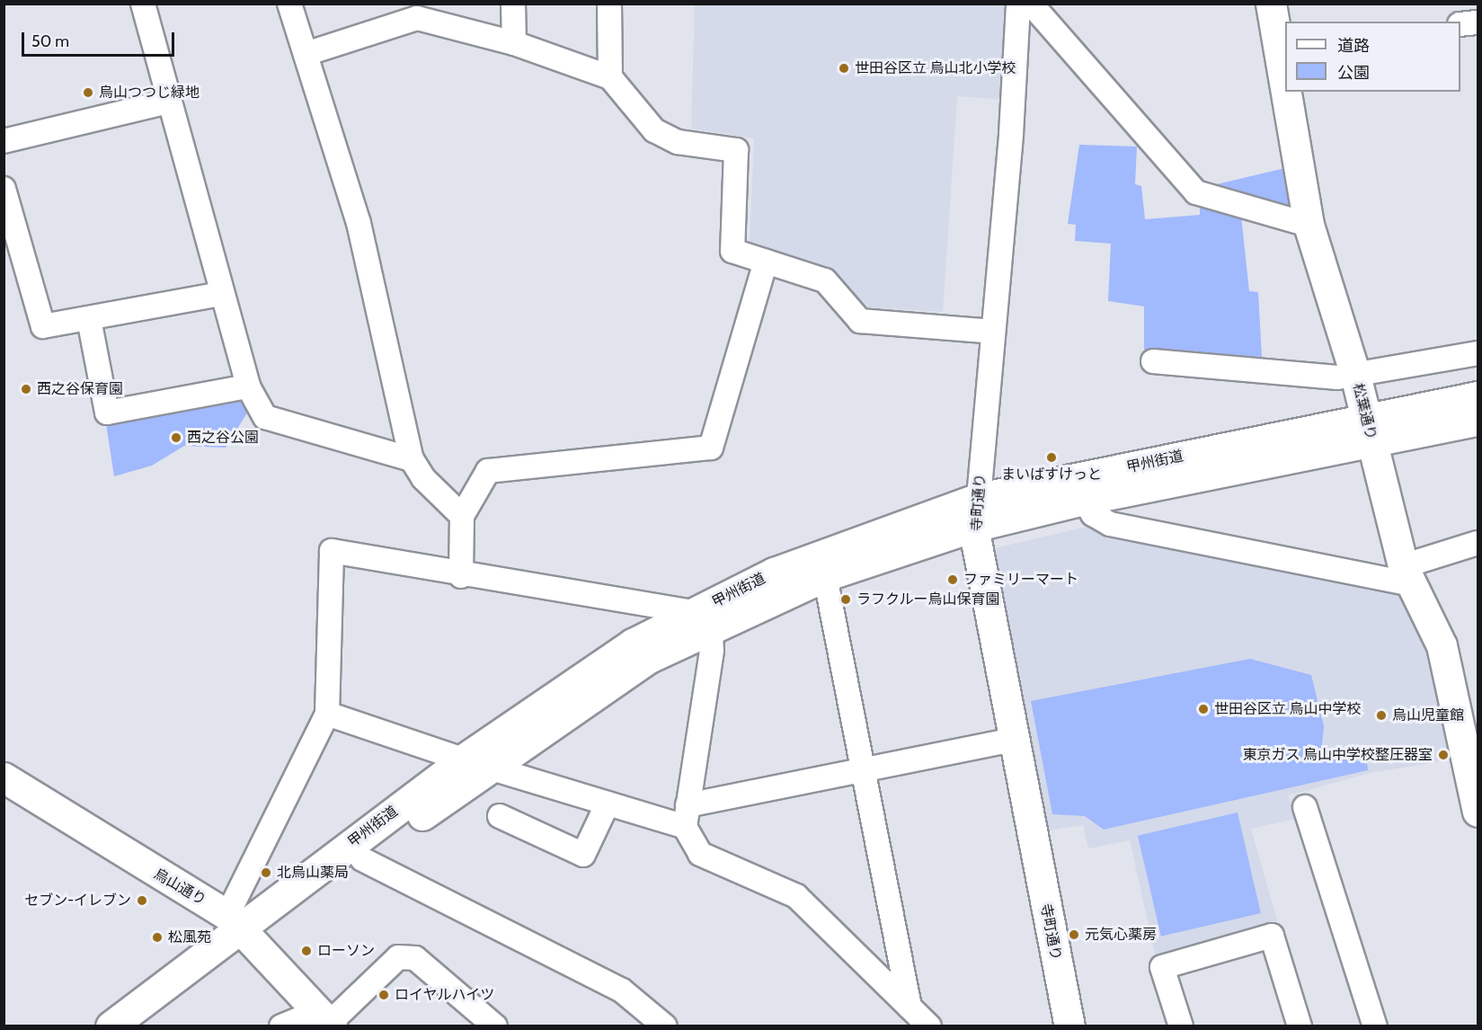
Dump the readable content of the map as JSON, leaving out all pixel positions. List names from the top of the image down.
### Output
{
  "streets": {
    "main road": [
      "松葉通り",
      "甲州街道",
      "寺町通り",
      "烏山通り"
    ]
  },
  "crossings": [
    ["松葉通り", "甲州街道"],
    ["甲州街道", "寺町通り"],
    ["甲州街道", "烏山通り"]
  ],
  "places": [
    "世田谷区立 烏山北小学校",
    "烏山つつじ緑地",
    "西之谷保育園",
    "西之谷公園",
    "まいばすけっと",
    "ファミリーマート",
    "ラフクルー烏山保育園",
    "世田谷区立 烏山中学校",
    "烏山児童館",
    "東京ガス 烏山中学校整圧器室",
    "北烏山薬局",
    "セブン-イレブン",
    "元気心薬房",
    "松風苑",
    "ローソン",
    "ロイヤルハイツ"
  ],
  "legend": ["道路", "公園"],
  "scale_bar": "50 m"
}
